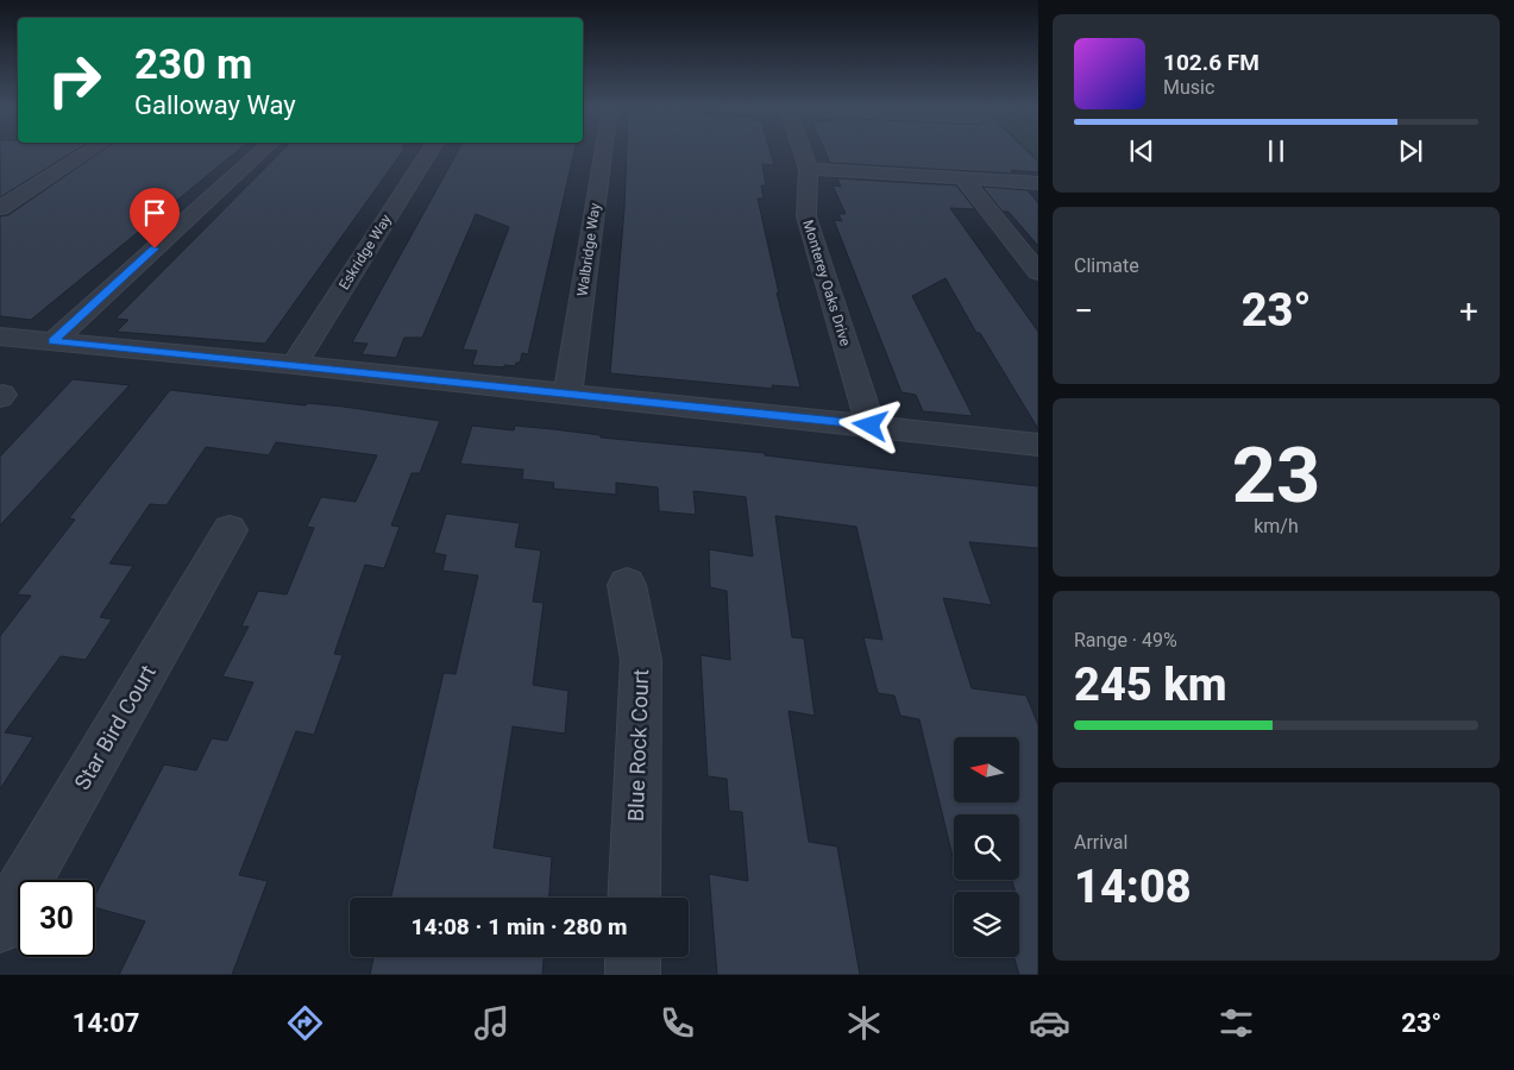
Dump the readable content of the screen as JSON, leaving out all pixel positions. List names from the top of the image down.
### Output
{
  "streets": {
    "street": [
      "Walbridge Way",
      "Eskridge Way",
      "Monterey Oaks Drive",
      "Star Bird Court",
      "Blue Rock Court"
    ]
  },
  "north": "left",
  "page": {
    "turn": ["230 m", "Galloway Way"],
    "song": ["102.6 FM", "Music"],
    "tile": [
      "Climate",
      ["23", "km/h"],
      ["Range · 49%", "245 km"],
      ["Arrival", "14:08"]
    ],
    "heat": ["−", "23°", "+"],
    "limit": "30",
    "trip": "14:08 · 1 min · 280 m",
    "tabs": ["14:07", "23°"]
  }
}
